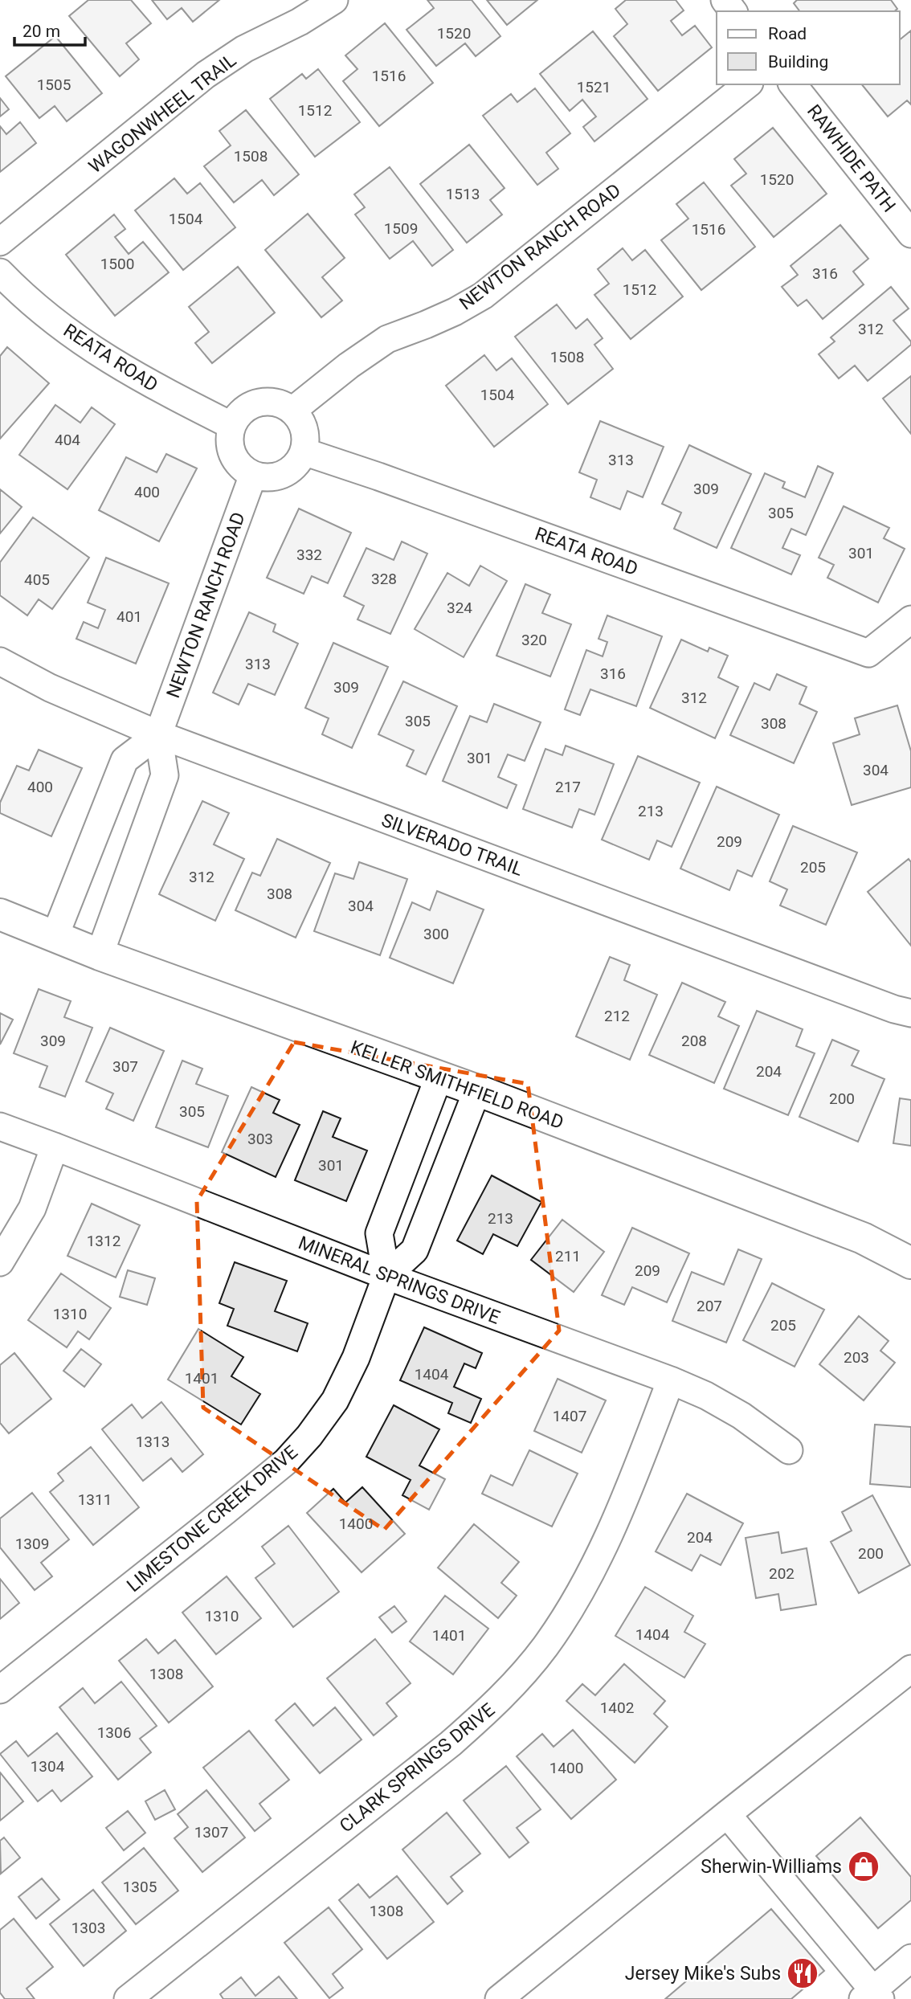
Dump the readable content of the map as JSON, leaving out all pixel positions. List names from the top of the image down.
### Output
{
  "streets": {
    "main road": ["KELLER SMITHFIELD ROAD"],
    "street": [
      "WAGONWHEEL TRAIL",
      "RAWHIDE PATH",
      "NEWTON RANCH ROAD",
      "REATA ROAD",
      "SILVERADO TRAIL",
      "MINERAL SPRINGS DRIVE",
      "LIMESTONE CREEK DRIVE",
      "CLARK SPRINGS DRIVE"
    ]
  },
  "crossings": [
    ["NEWTON RANCH ROAD", "REATA ROAD"],
    ["NEWTON RANCH ROAD", "SILVERADO TRAIL"],
    ["NEWTON RANCH ROAD", "KELLER SMITHFIELD ROAD"],
    ["KELLER SMITHFIELD ROAD", "LIMESTONE CREEK DRIVE"],
    ["MINERAL SPRINGS DRIVE", "LIMESTONE CREEK DRIVE"],
    ["MINERAL SPRINGS DRIVE", "CLARK SPRINGS DRIVE"]
  ],
  "places": {
    "shop": ["Sherwin-Williams"],
    "restaurant": ["Jersey Mike's Subs"]
  },
  "house_numbers": [
    "1520",
    "1516",
    "1505",
    "1521",
    "1512",
    "1508",
    "1520",
    "1513",
    "1504",
    "1509",
    "1516",
    "1500",
    "316",
    "1512",
    "312",
    "1508",
    "1504",
    "404",
    "313",
    "309",
    "400",
    "305",
    "301",
    "332",
    "328",
    "405",
    "324",
    "401",
    "320",
    "313",
    "316",
    "309",
    "312",
    "305",
    "308",
    "301",
    "304",
    "400",
    "217",
    "213",
    "209",
    "205",
    "312",
    "308",
    "304",
    "300",
    "212",
    "309",
    "208",
    "307",
    "204",
    "200",
    "305",
    "303",
    "301",
    "213",
    "1312",
    "211",
    "209",
    "207",
    "1310",
    "205",
    "203",
    "1404",
    "1401",
    "1407",
    "1313",
    "1311",
    "1400",
    "204",
    "1309",
    "200",
    "202",
    "1310",
    "1404",
    "1401",
    "1308",
    "1402",
    "1306",
    "1304",
    "1400",
    "1307",
    "1305",
    "1308",
    "1303"
  ],
  "legend": ["Road", "Building"],
  "scale_bar": "20 m"
}
